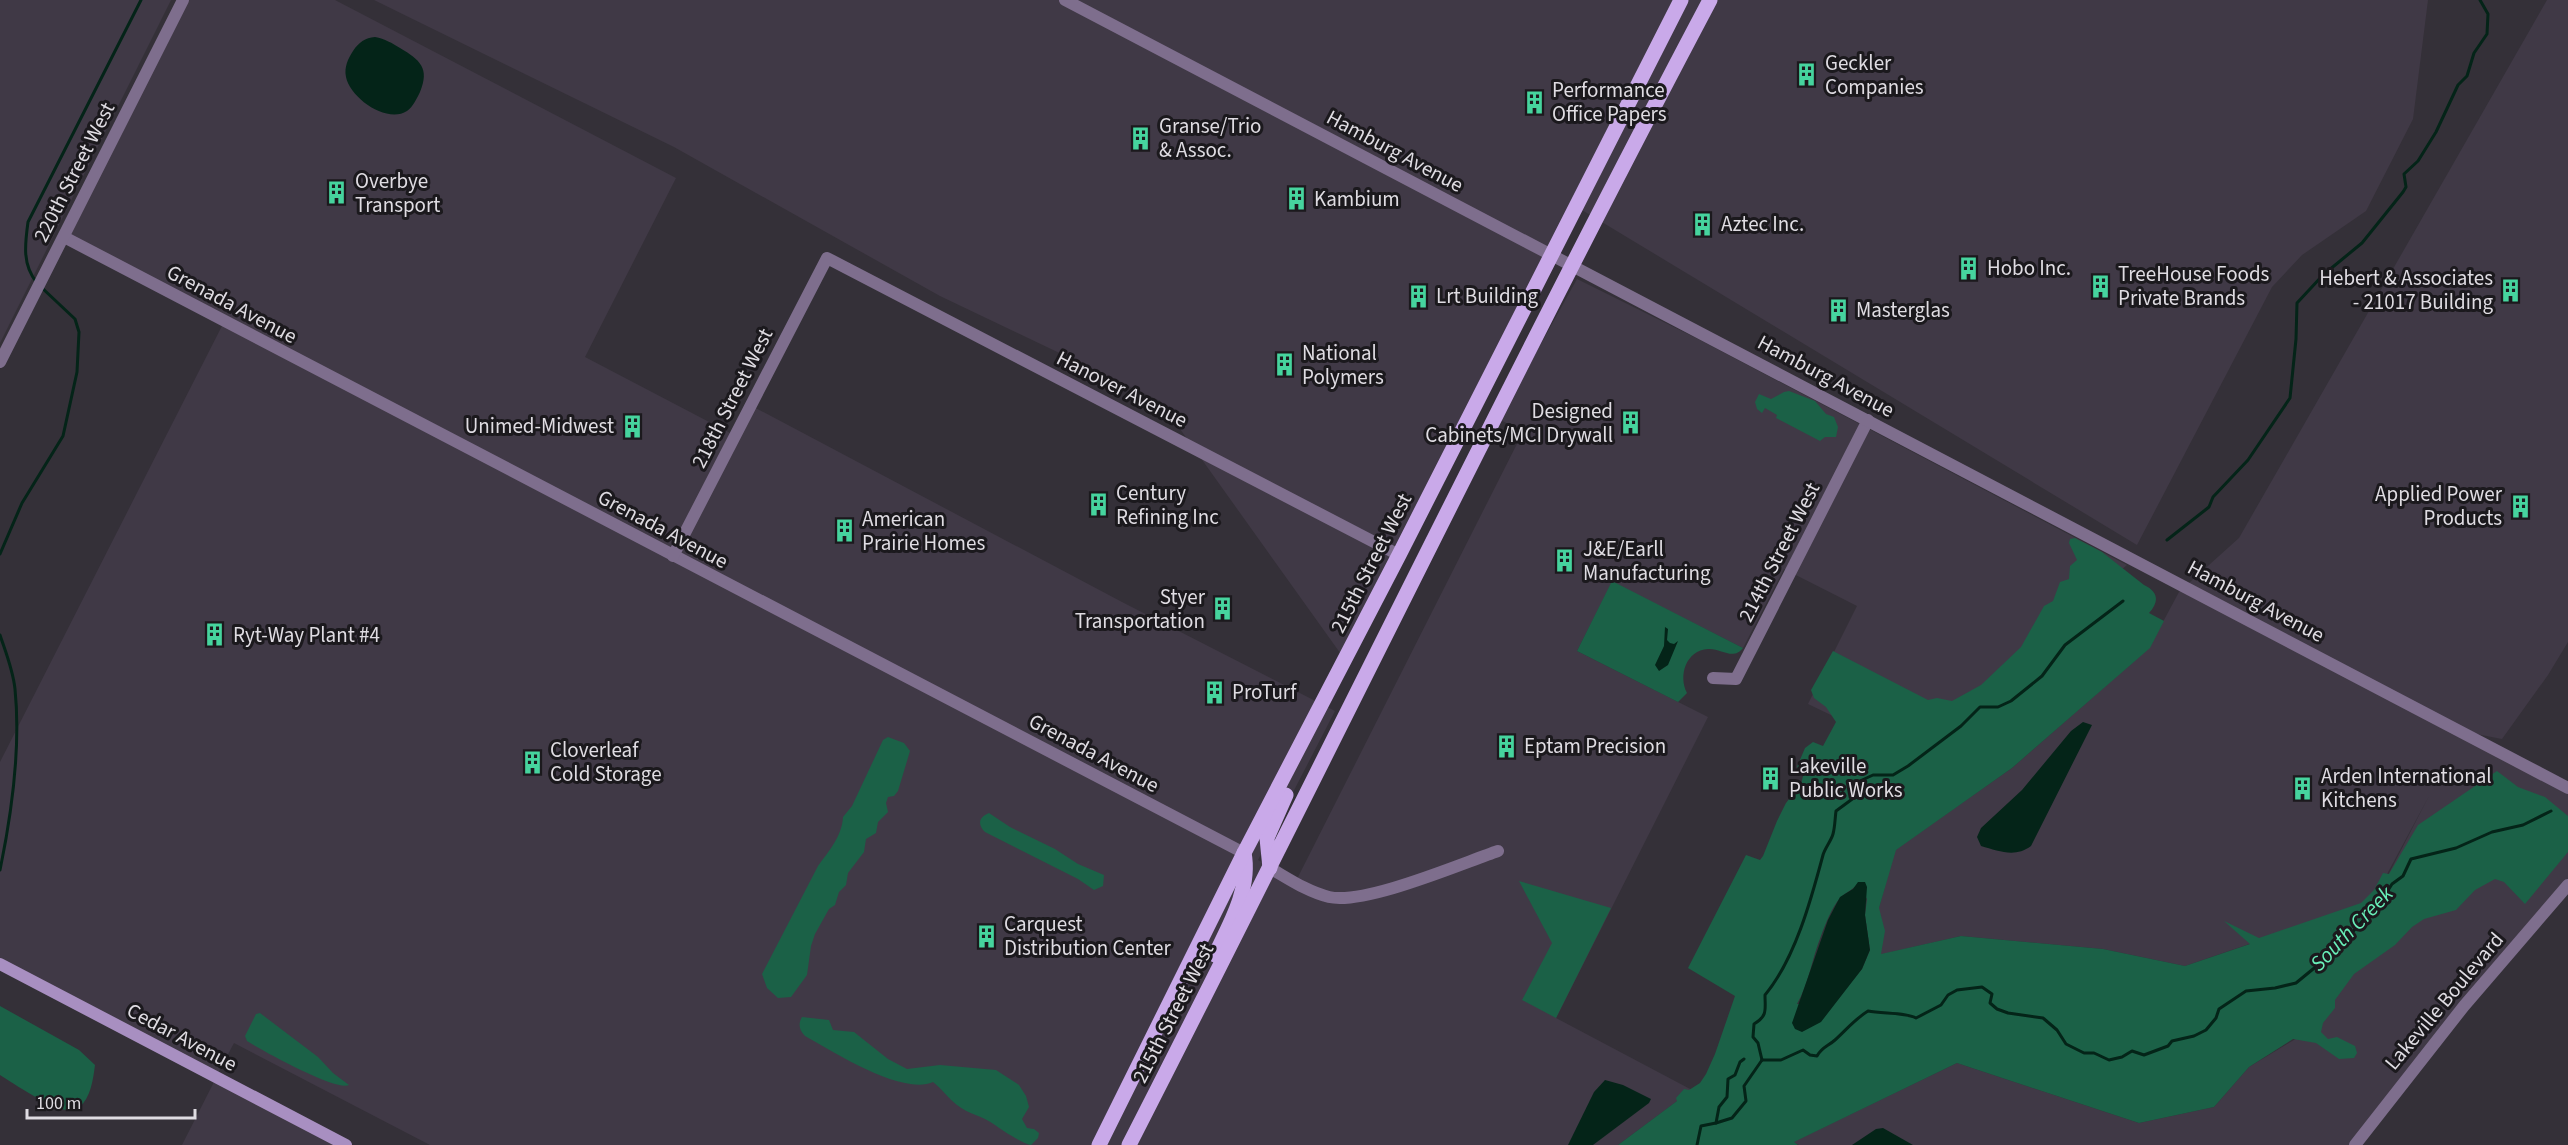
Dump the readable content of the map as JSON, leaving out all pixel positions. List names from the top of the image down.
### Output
{
  "streets": {
    "main road": ["215th Street West", "Cedar Avenue"],
    "street": [
      "Hamburg Avenue",
      "220th Street West",
      "Grenada Avenue",
      "Hanover Avenue",
      "218th Street West",
      "214th Street West",
      "Lakeville Boulevard"
    ]
  },
  "crossings": [
    ["Hamburg Avenue", "214th Street West"],
    ["Hamburg Avenue", "215th Street West"],
    ["220th Street West", "Grenada Avenue"],
    ["Grenada Avenue", "218th Street West"],
    ["Grenada Avenue", "215th Street West"],
    ["Hanover Avenue", "218th Street West"],
    ["Hanover Avenue", "215th Street West"]
  ],
  "water": ["South Creek"],
  "places": {
    "building": [
      "Geckler Companies",
      "Performance Office Papers",
      "Granse/Trio & Assoc.",
      "Overbye Transport",
      "Kambium",
      "Aztec Inc.",
      "Hobo Inc.",
      "TreeHouse Foods Private Brands",
      "Hebert & Associates - 21017 Building",
      "Lrt Building",
      "Masterglas",
      "National Polymers",
      "Designed Cabinets/MCI Drywall",
      "Unimed-Midwest",
      "Century Refining Inc",
      "Applied Power Products",
      "American Prairie Homes",
      "J&E/Earll Manufacturing",
      "Styer Transportation",
      "Ryt-Way Plant #4",
      "ProTurf",
      "Eptam Precision",
      "Cloverleaf Cold Storage",
      "Lakeville Public Works",
      "Arden International Kitchens",
      "Carquest Distribution Center"
    ]
  },
  "scale_bar": "100 m"
}
